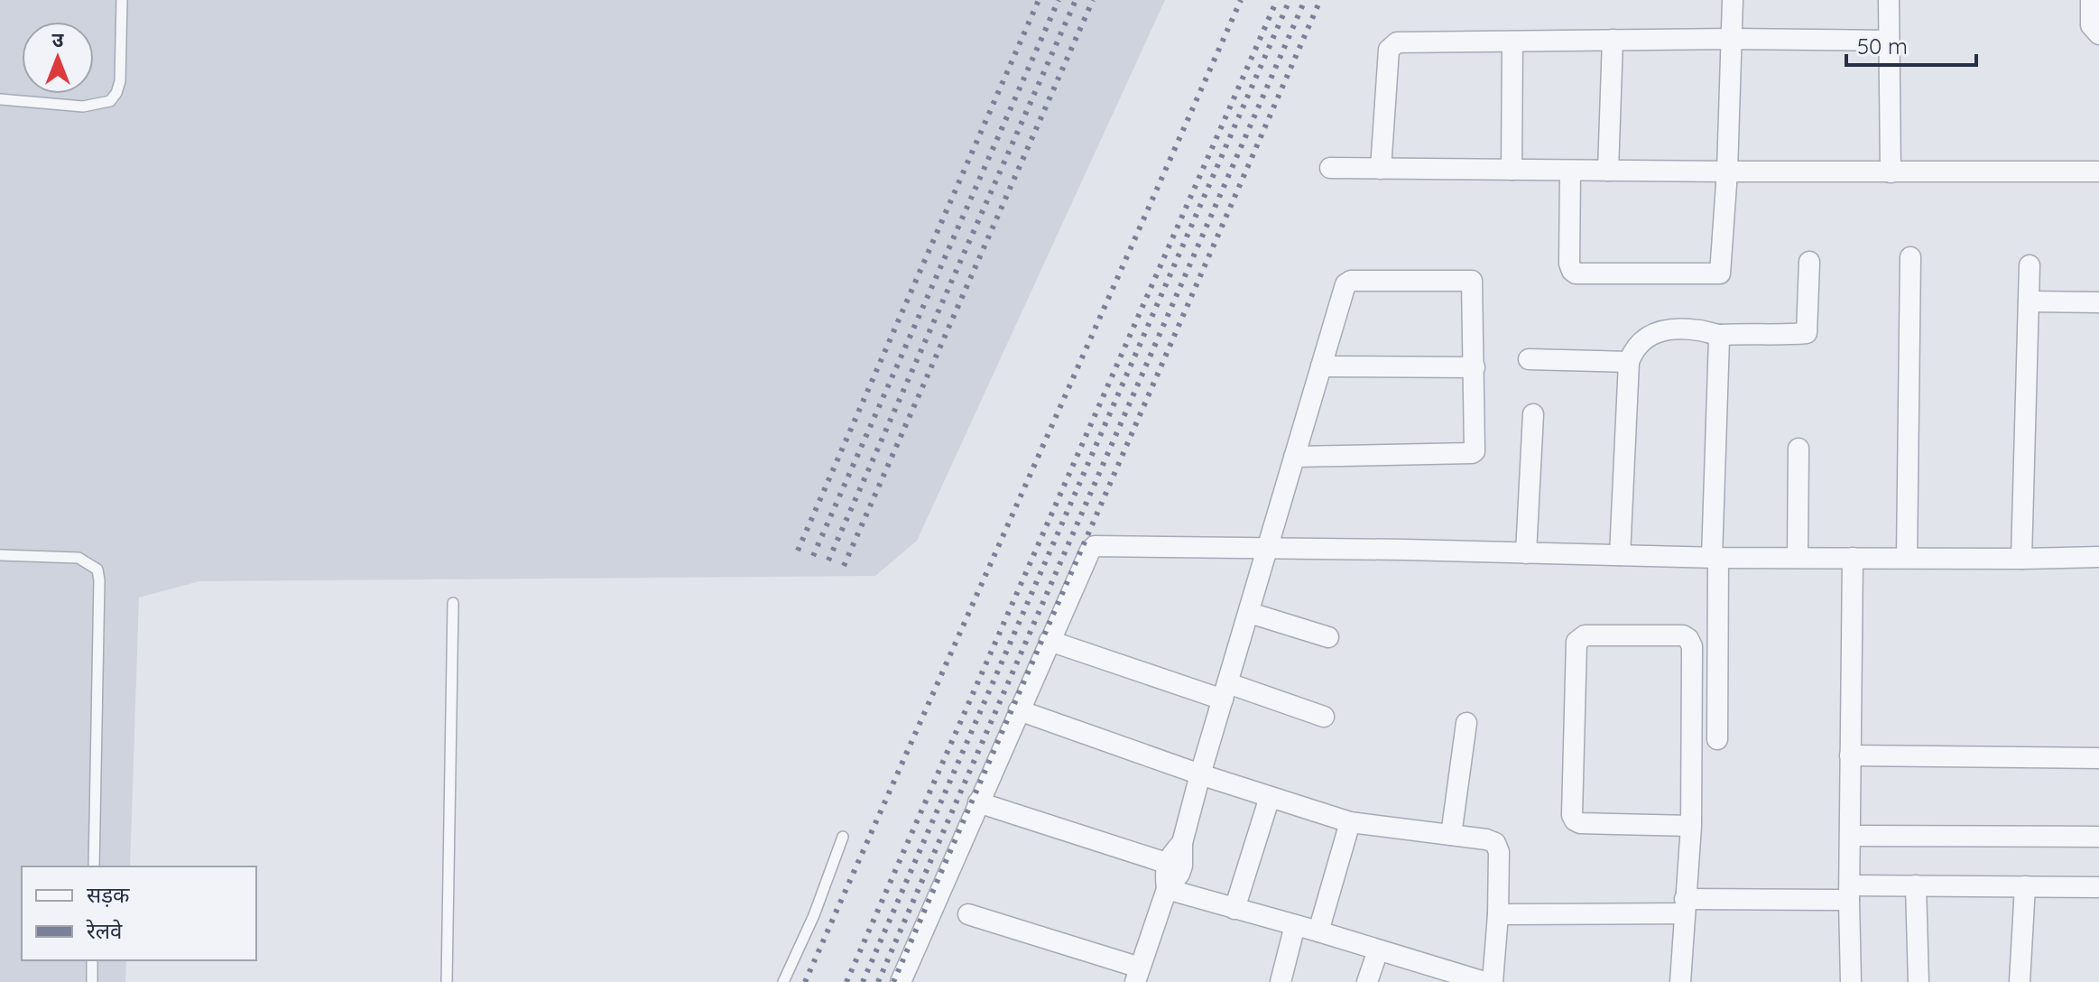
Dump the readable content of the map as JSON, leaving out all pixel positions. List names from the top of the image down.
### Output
{
  "legend": ["सड़क", "रेलवे"],
  "scale_bar": "50 m",
  "north": "top"
}
